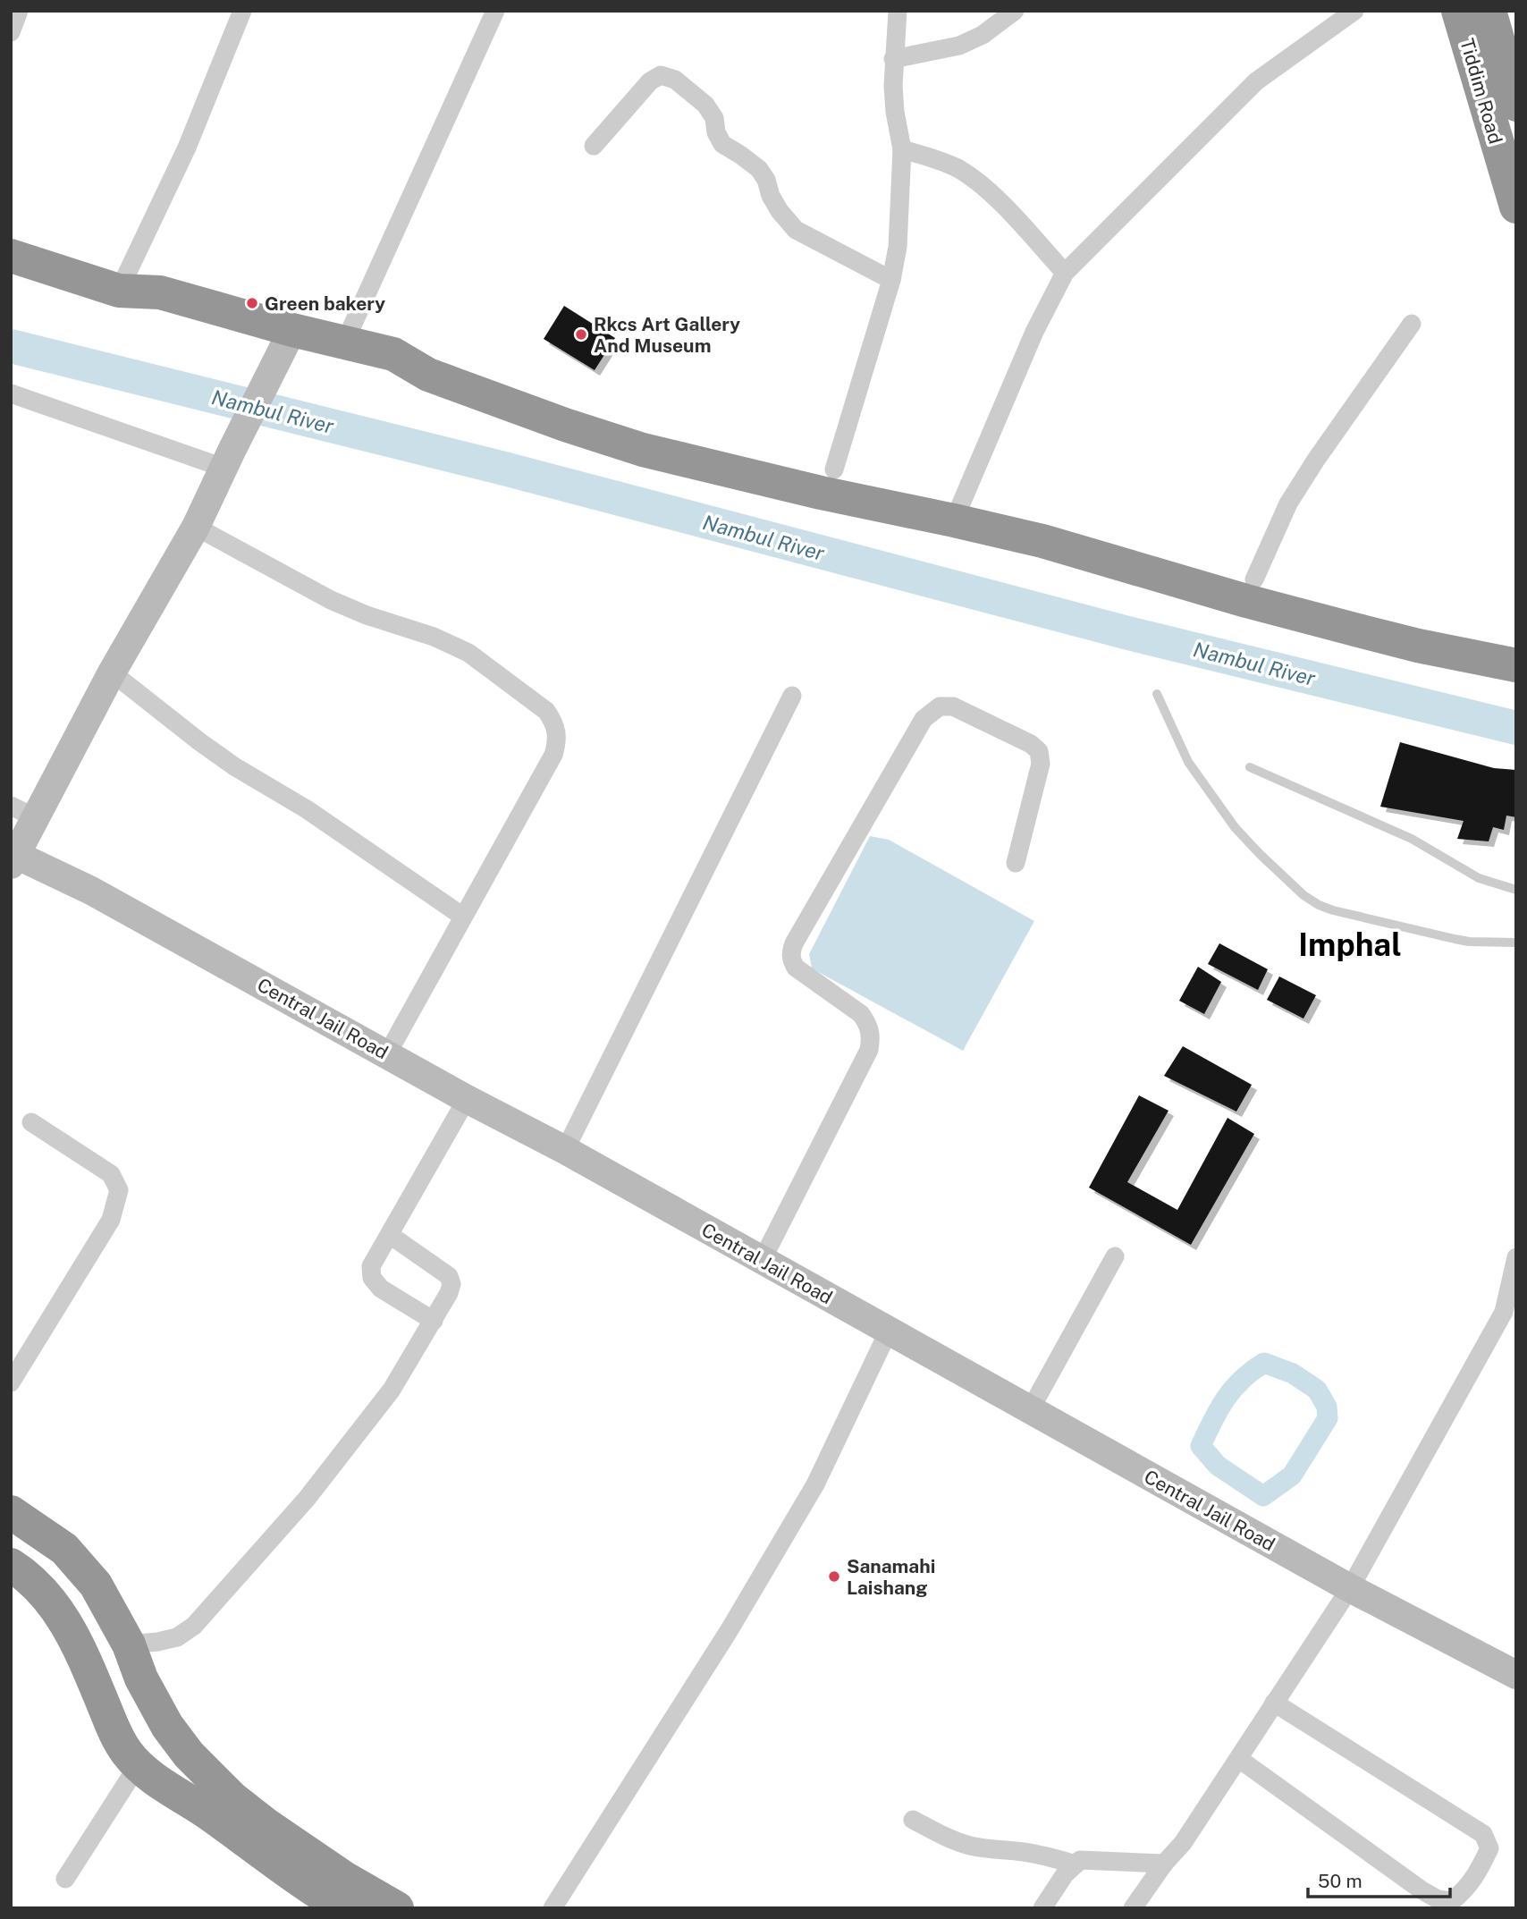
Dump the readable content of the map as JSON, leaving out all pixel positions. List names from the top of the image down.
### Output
{
  "streets": {
    "highway": ["Tiddim Road"],
    "street": ["Central Jail Road"]
  },
  "districts": ["Imphal"],
  "water": ["Nambul River"],
  "places": ["Green bakery", "Rkcs Art Gallery And Museum", "Sanamahi Laishang"],
  "scale_bar": "50 m"
}
